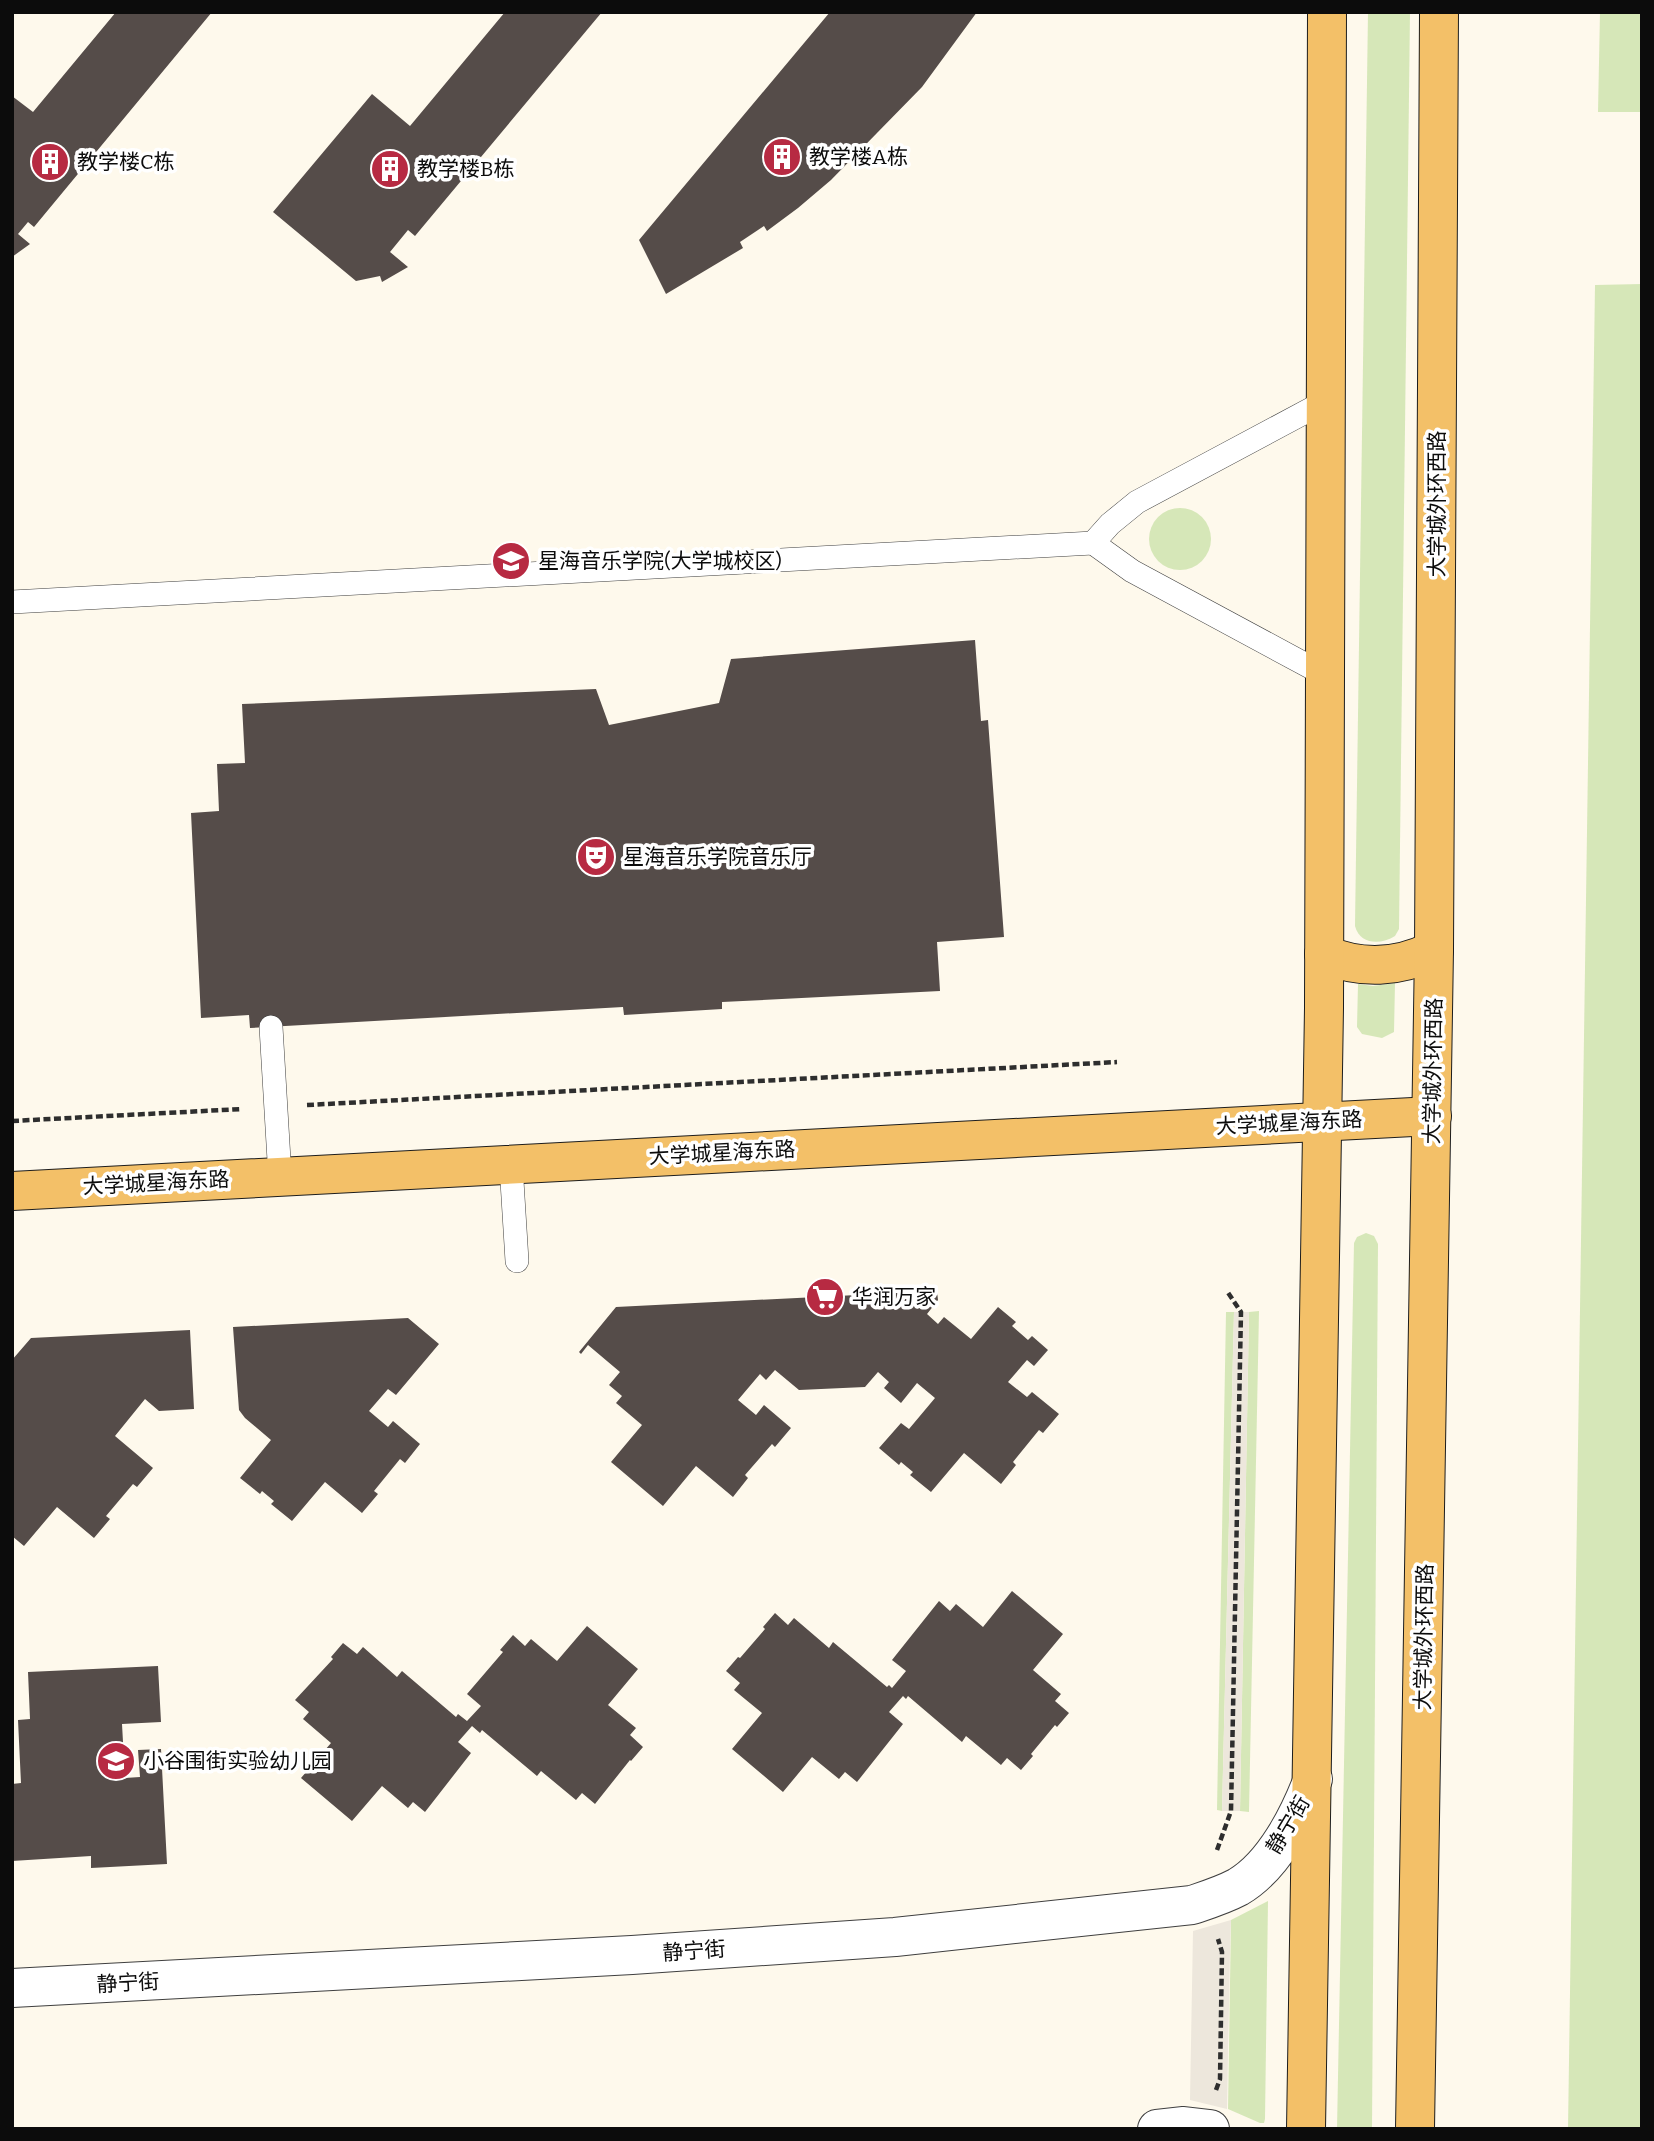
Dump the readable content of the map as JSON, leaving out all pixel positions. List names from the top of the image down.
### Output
{
  "streets": {
    "main road": ["大学城外环西路", "大学城星海东路"],
    "street": ["静宁街"]
  },
  "crossings": [
    ["大学城外环西路", "大学城星海东路"]
  ],
  "places": {
    "building": ["教学楼A栋", "教学楼C栋", "教学楼B栋"],
    "school or university": ["星海音乐学院(大学城校区)", "小谷围街实验幼儿园"],
    "theatre": ["星海音乐学院音乐厅"],
    "supermarket": ["华润万家"]
  }
}
